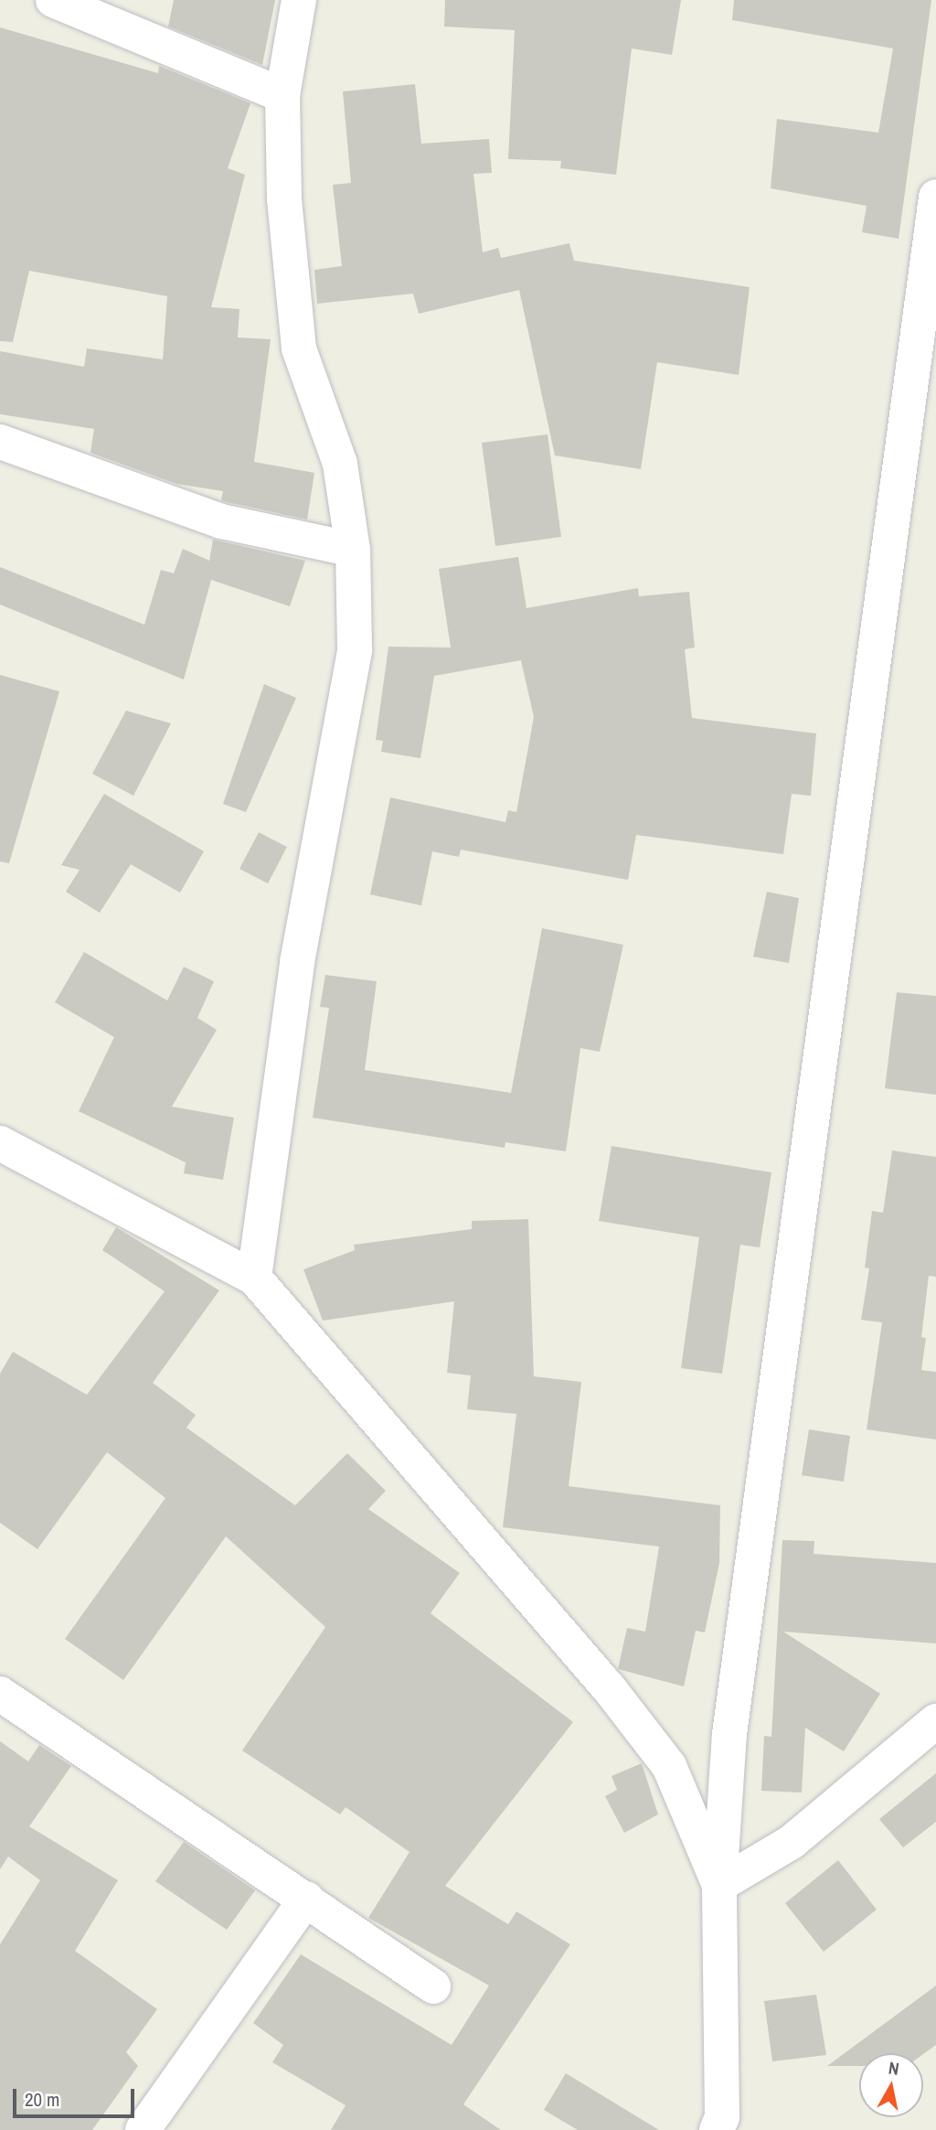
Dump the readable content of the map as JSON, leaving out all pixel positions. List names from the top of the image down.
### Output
{
  "scale_bar": "20 m",
  "north": "top"
}
